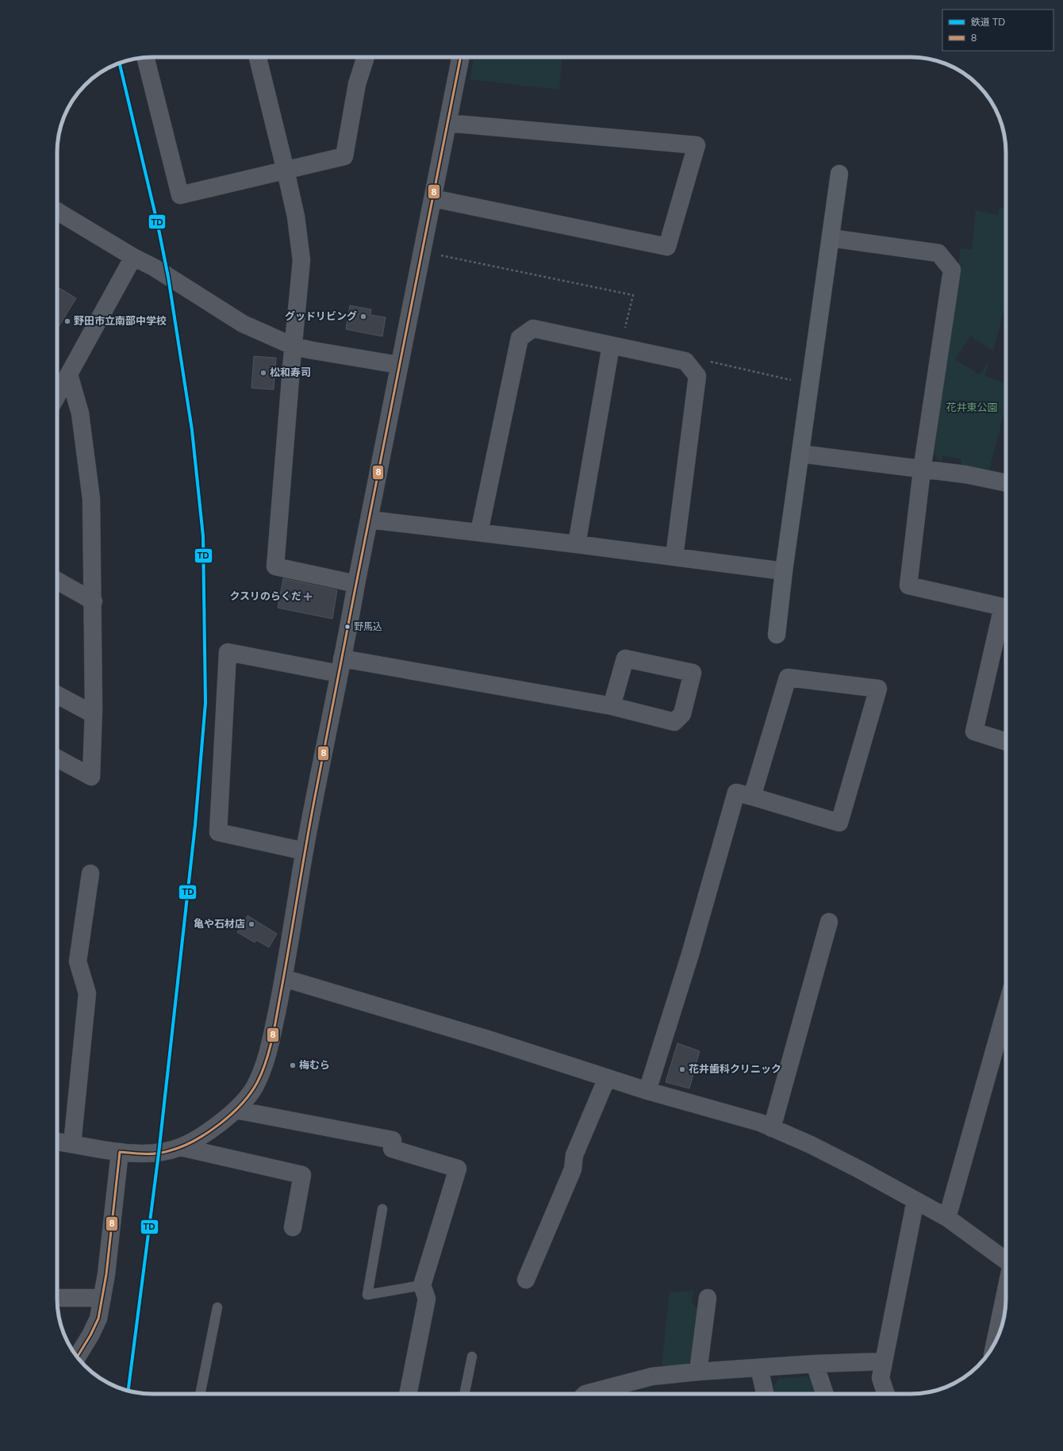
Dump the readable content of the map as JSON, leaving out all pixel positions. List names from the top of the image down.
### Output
{
  "parks": ["花井東公園"],
  "places": {
    "other": [
      "グッドリビング",
      "野田市立南部中学校",
      "松和寿司",
      "野馬込",
      "亀や石材店",
      "梅むら",
      "花井歯科クリニック"
    ],
    "health": ["クスリのらくだ"]
  },
  "lines": ["transit line 8", "rail line TD"],
  "legend": ["鉄道 TD", "8"]
}
